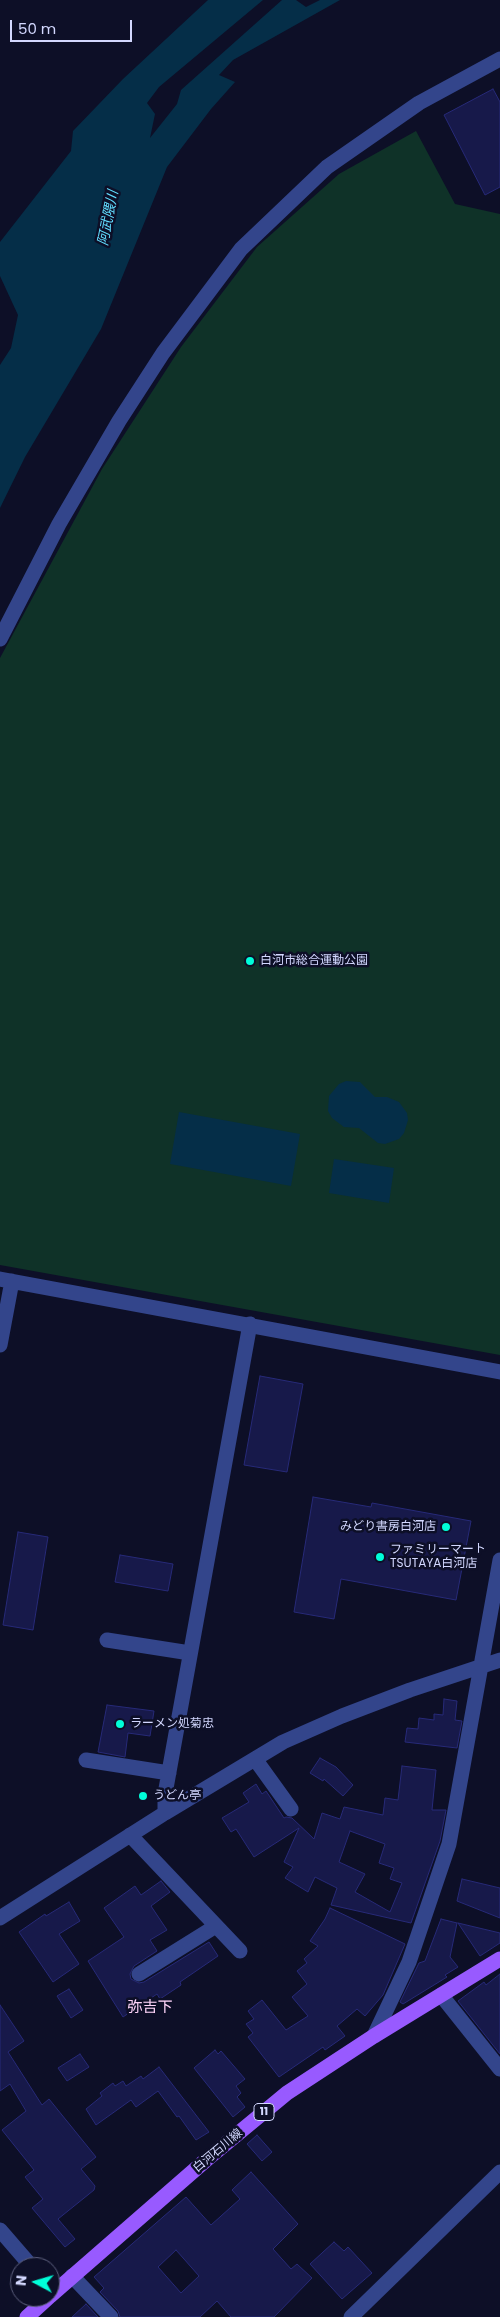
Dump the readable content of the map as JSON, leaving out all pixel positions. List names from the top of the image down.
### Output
{
  "streets": {
    "main road": ["11", "白河石川線"]
  },
  "districts": ["弥吉下"],
  "water": ["阿武隈川"],
  "places": [
    "白河市総合運動公園",
    "みどり書房白河店",
    "ファミリーマート TSUTAYA白河店",
    "ラーメン処菊忠",
    "うどん亭"
  ],
  "scale_bar": "50 m",
  "north": "left"
}
